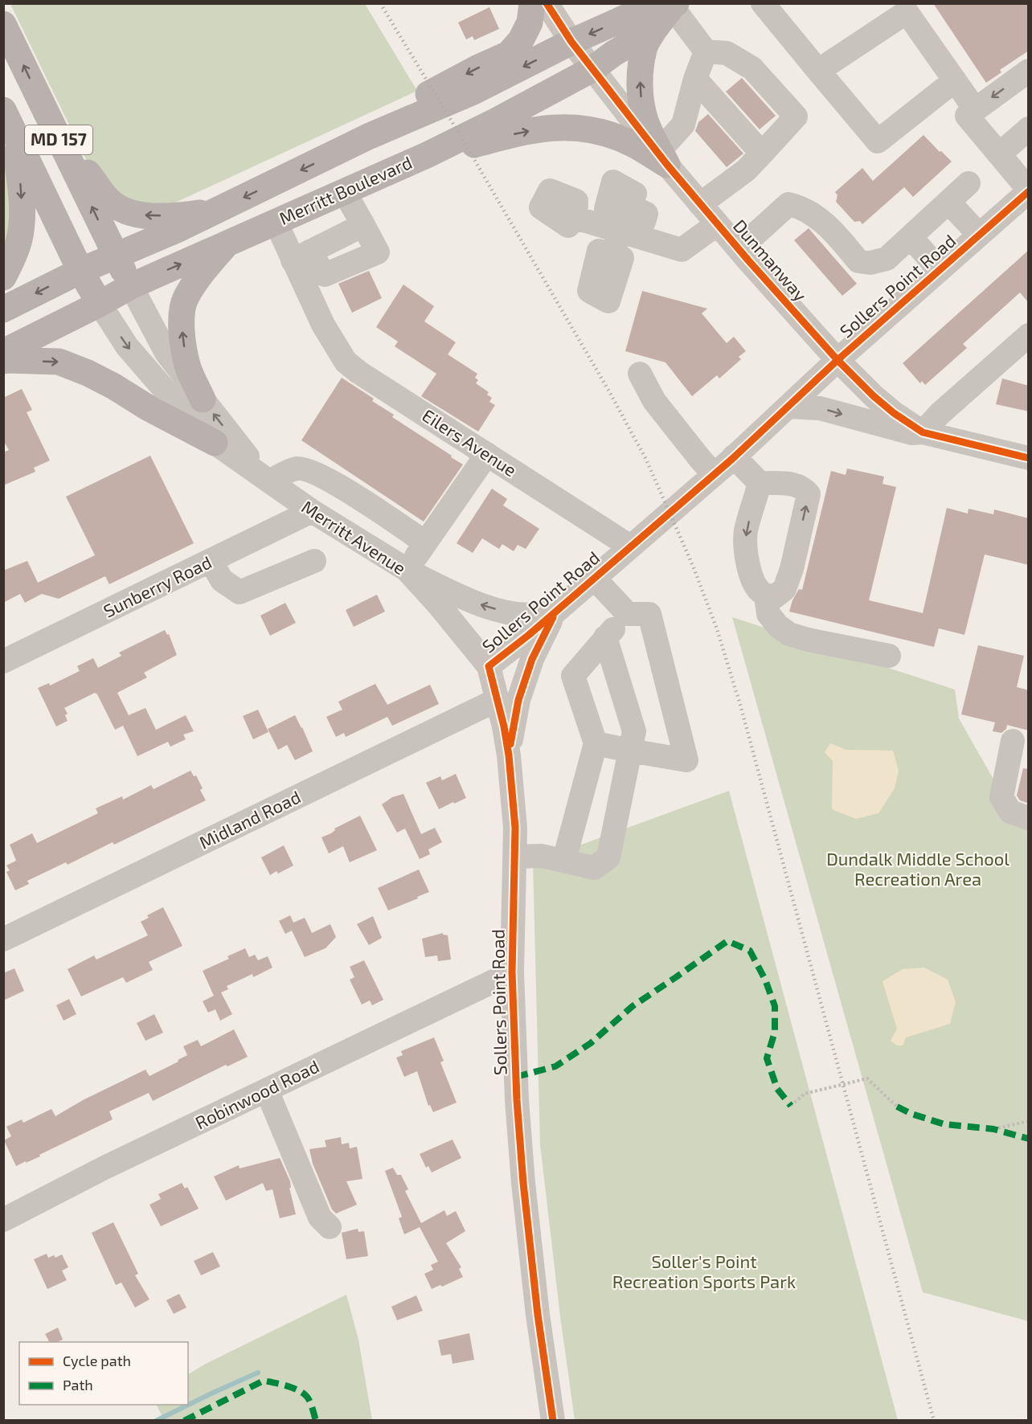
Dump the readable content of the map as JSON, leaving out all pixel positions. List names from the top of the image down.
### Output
{
  "streets": {
    "main road": ["MD 157", "Merritt Boulevard"],
    "street": [
      "Dunmanway",
      "Sollers Point Road",
      "Eilers Avenue",
      "Merritt Avenue",
      "Sunberry Road",
      "Midland Road",
      "Robinwood Road"
    ]
  },
  "crossings": [
    ["MD 157", "Merritt Boulevard"],
    ["MD 157", "Merritt Avenue"],
    ["Merritt Boulevard", "Dunmanway"],
    ["Merritt Boulevard", "Eilers Avenue"],
    ["Merritt Boulevard", "Merritt Avenue"],
    ["Dunmanway", "Sollers Point Road"],
    ["Sollers Point Road", "Eilers Avenue"],
    ["Sollers Point Road", "Merritt Avenue"],
    ["Sollers Point Road", "Midland Road"],
    ["Sollers Point Road", "Robinwood Road"],
    ["Merritt Avenue", "Sunberry Road"]
  ],
  "parks": ["Dundalk Middle School Recreation Area", "Soller's Point Recreation Sports Park"],
  "legend": ["Cycle path", "Path"]
}
